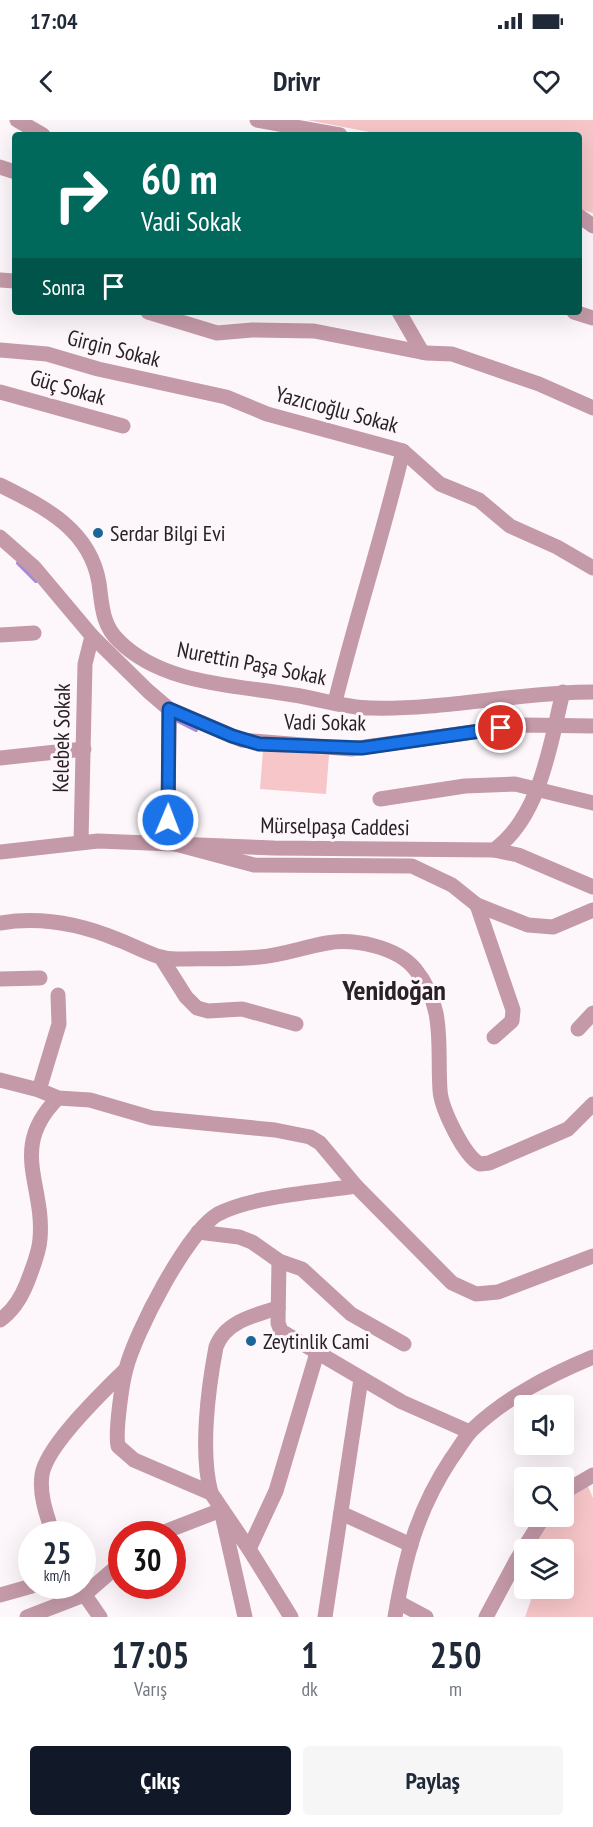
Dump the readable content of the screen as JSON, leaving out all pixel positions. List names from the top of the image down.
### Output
{
  "streets": {
    "street": [
      "Girgin Sokak",
      "Güç Sokak",
      "Yazıcıoğlu Sokak",
      "Nurettin Paşa Sokak",
      "Vadi Sokak",
      "Kelebek Sokak",
      "Mürselpaşa Caddesi"
    ]
  },
  "crossings": [
    ["Girgin Sokak", "Yazıcıoğlu Sokak"],
    ["Vadi Sokak", "Kelebek Sokak"],
    ["Kelebek Sokak", "Mürselpaşa Caddesi"]
  ],
  "districts": ["Yenidoğan"],
  "places": ["Serdar Bilgi Evi", "Zeytinlik Cami"],
  "page": {
    "status": "17:04",
    "header": "Drivr",
    "turn": ["60 m", "Vadi Sokak"],
    "then": "Sonra",
    "speed": "25 km/h",
    "limit": "30",
    "eta": [
      "17:05",
      "Varış",
      "1",
      "dk",
      "250",
      "m"
    ],
    "buttons": ["Çıkış", "Paylaş"]
  }
}
